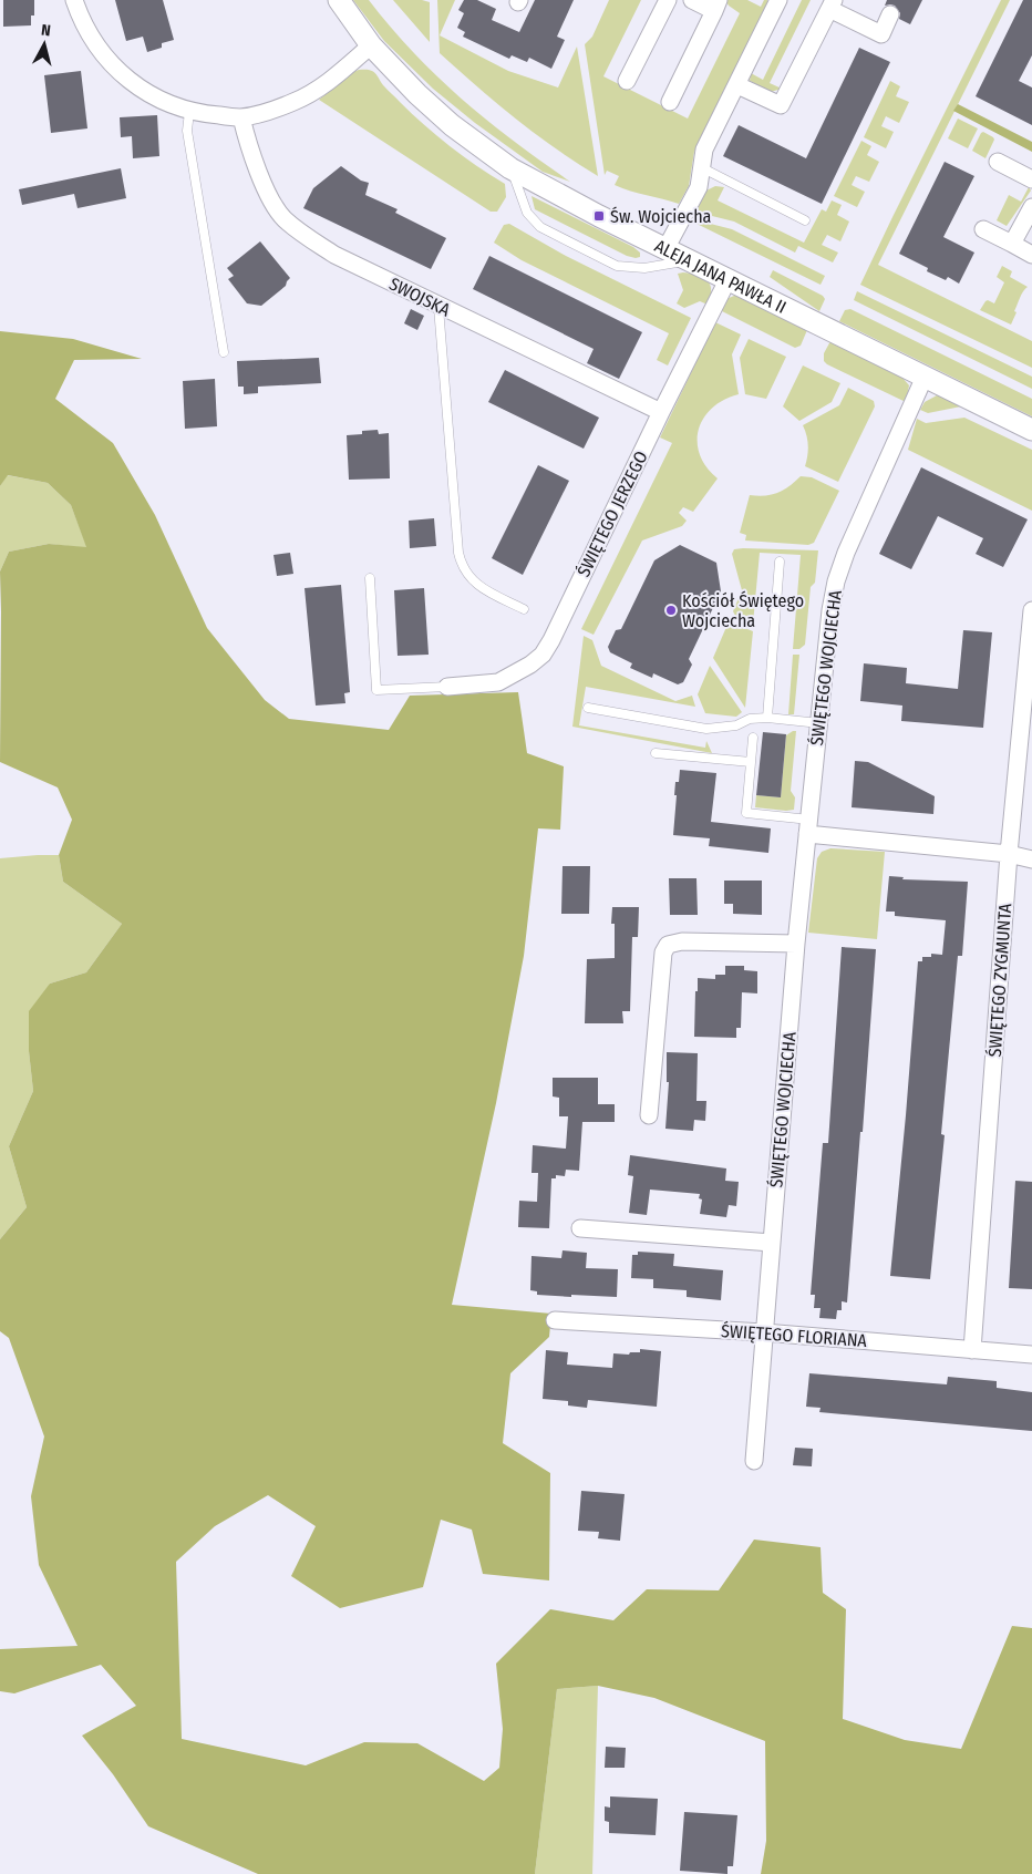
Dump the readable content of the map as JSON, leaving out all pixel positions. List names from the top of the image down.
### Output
{
  "streets": {
    "street": [
      "ALEJA JANA PAWŁA II",
      "SWOJSKA",
      "ŚWIĘTEGO JERZEGO",
      "ŚWIĘTEGO WOJCIECHA",
      "ŚWIĘTEGO ZYGMUNTA",
      "ŚWIĘTEGO FLORIANA"
    ]
  },
  "crossings": [
    ["ALEJA JANA PAWŁA II", "ŚWIĘTEGO JERZEGO"],
    ["ALEJA JANA PAWŁA II", "ŚWIĘTEGO WOJCIECHA"],
    ["SWOJSKA", "ŚWIĘTEGO JERZEGO"],
    ["ŚWIĘTEGO WOJCIECHA", "ŚWIĘTEGO FLORIANA"],
    ["ŚWIĘTEGO ZYGMUNTA", "ŚWIĘTEGO FLORIANA"]
  ],
  "places": {
    "transit": ["Św. Wojciecha"],
    "other": ["Kościół Świętego Wojciecha"]
  },
  "north": "top"
}
